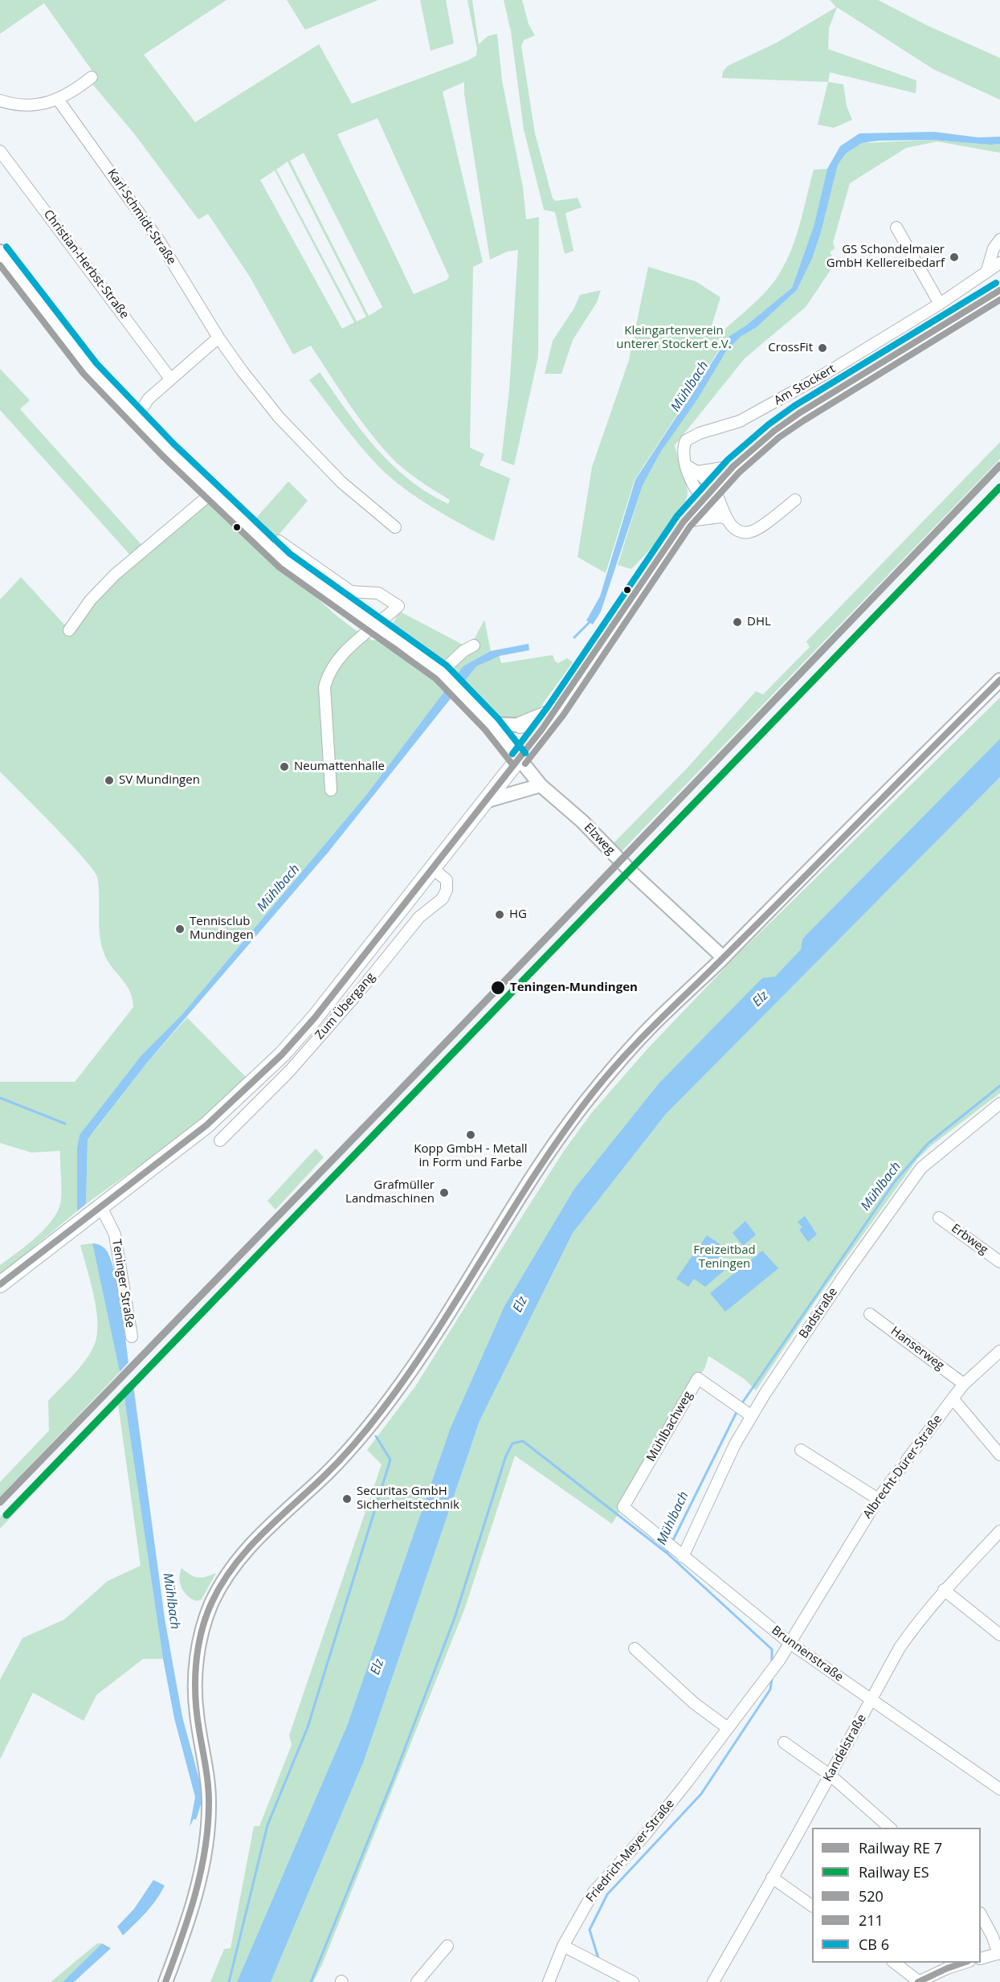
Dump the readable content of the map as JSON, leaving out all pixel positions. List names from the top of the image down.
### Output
{
  "streets": {
    "street": [
      "Karl-Schmidt-Straße",
      "Christian-Herbst-Straße",
      "Am Stockert",
      "Elzweg",
      "Zum Übergang",
      "Erbweg",
      "Teninger Straße",
      "Badstraße",
      "Hanserweg",
      "Mühlbachweg",
      "Albrecht-Dürer-Straße",
      "Brunnenstraße",
      "Kandelstraße",
      "Friedrich-Meyer-Straße"
    ]
  },
  "crossings": [
    ["Badstraße", "Mühlbachweg"],
    ["Badstraße", "Brunnenstraße"],
    ["Hanserweg", "Albrecht-Dürer-Straße"],
    ["Mühlbachweg", "Brunnenstraße"],
    ["Albrecht-Dürer-Straße", "Brunnenstraße"],
    ["Albrecht-Dürer-Straße", "Friedrich-Meyer-Straße"],
    ["Brunnenstraße", "Kandelstraße"],
    ["Brunnenstraße", "Friedrich-Meyer-Straße"]
  ],
  "water": ["Mühlbach", "Elz"],
  "parks": ["Kleingartenverein unterer Stockert e.V.", "Freizeitbad Teningen"],
  "places": [
    "GS Schondelmaier GmbH Kellereibedarf",
    "CrossFit",
    "DHL",
    "Neumattenhalle",
    "SV Mundingen",
    "HG",
    "Tennisclub Mundingen",
    "Teningen-Mundingen",
    "Kopp GmbH - Metall in Form und Farbe",
    "Grafmüller Landmaschinen",
    "Securitas GmbH Sicherheitstechnik"
  ],
  "lines": ["transit line 211", "transit line 520", "rail line ES"],
  "legend": [
    "Railway RE 7",
    "Railway ES",
    "520",
    "211",
    "CB 6"
  ]
}
